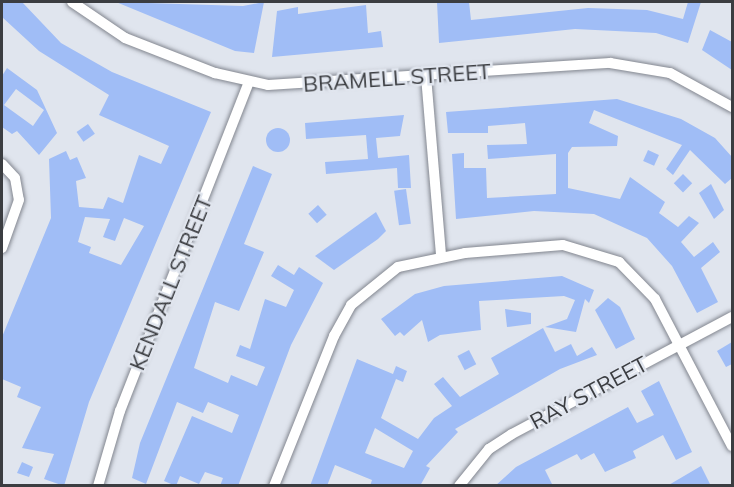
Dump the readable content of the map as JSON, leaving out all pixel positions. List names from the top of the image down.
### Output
{
  "streets": {
    "street": ["BRAMELL STREET", "KENDALL STREET", "RAY STREET"]
  },
  "crossings": [
    ["BRAMELL STREET", "KENDALL STREET"]
  ]
}
